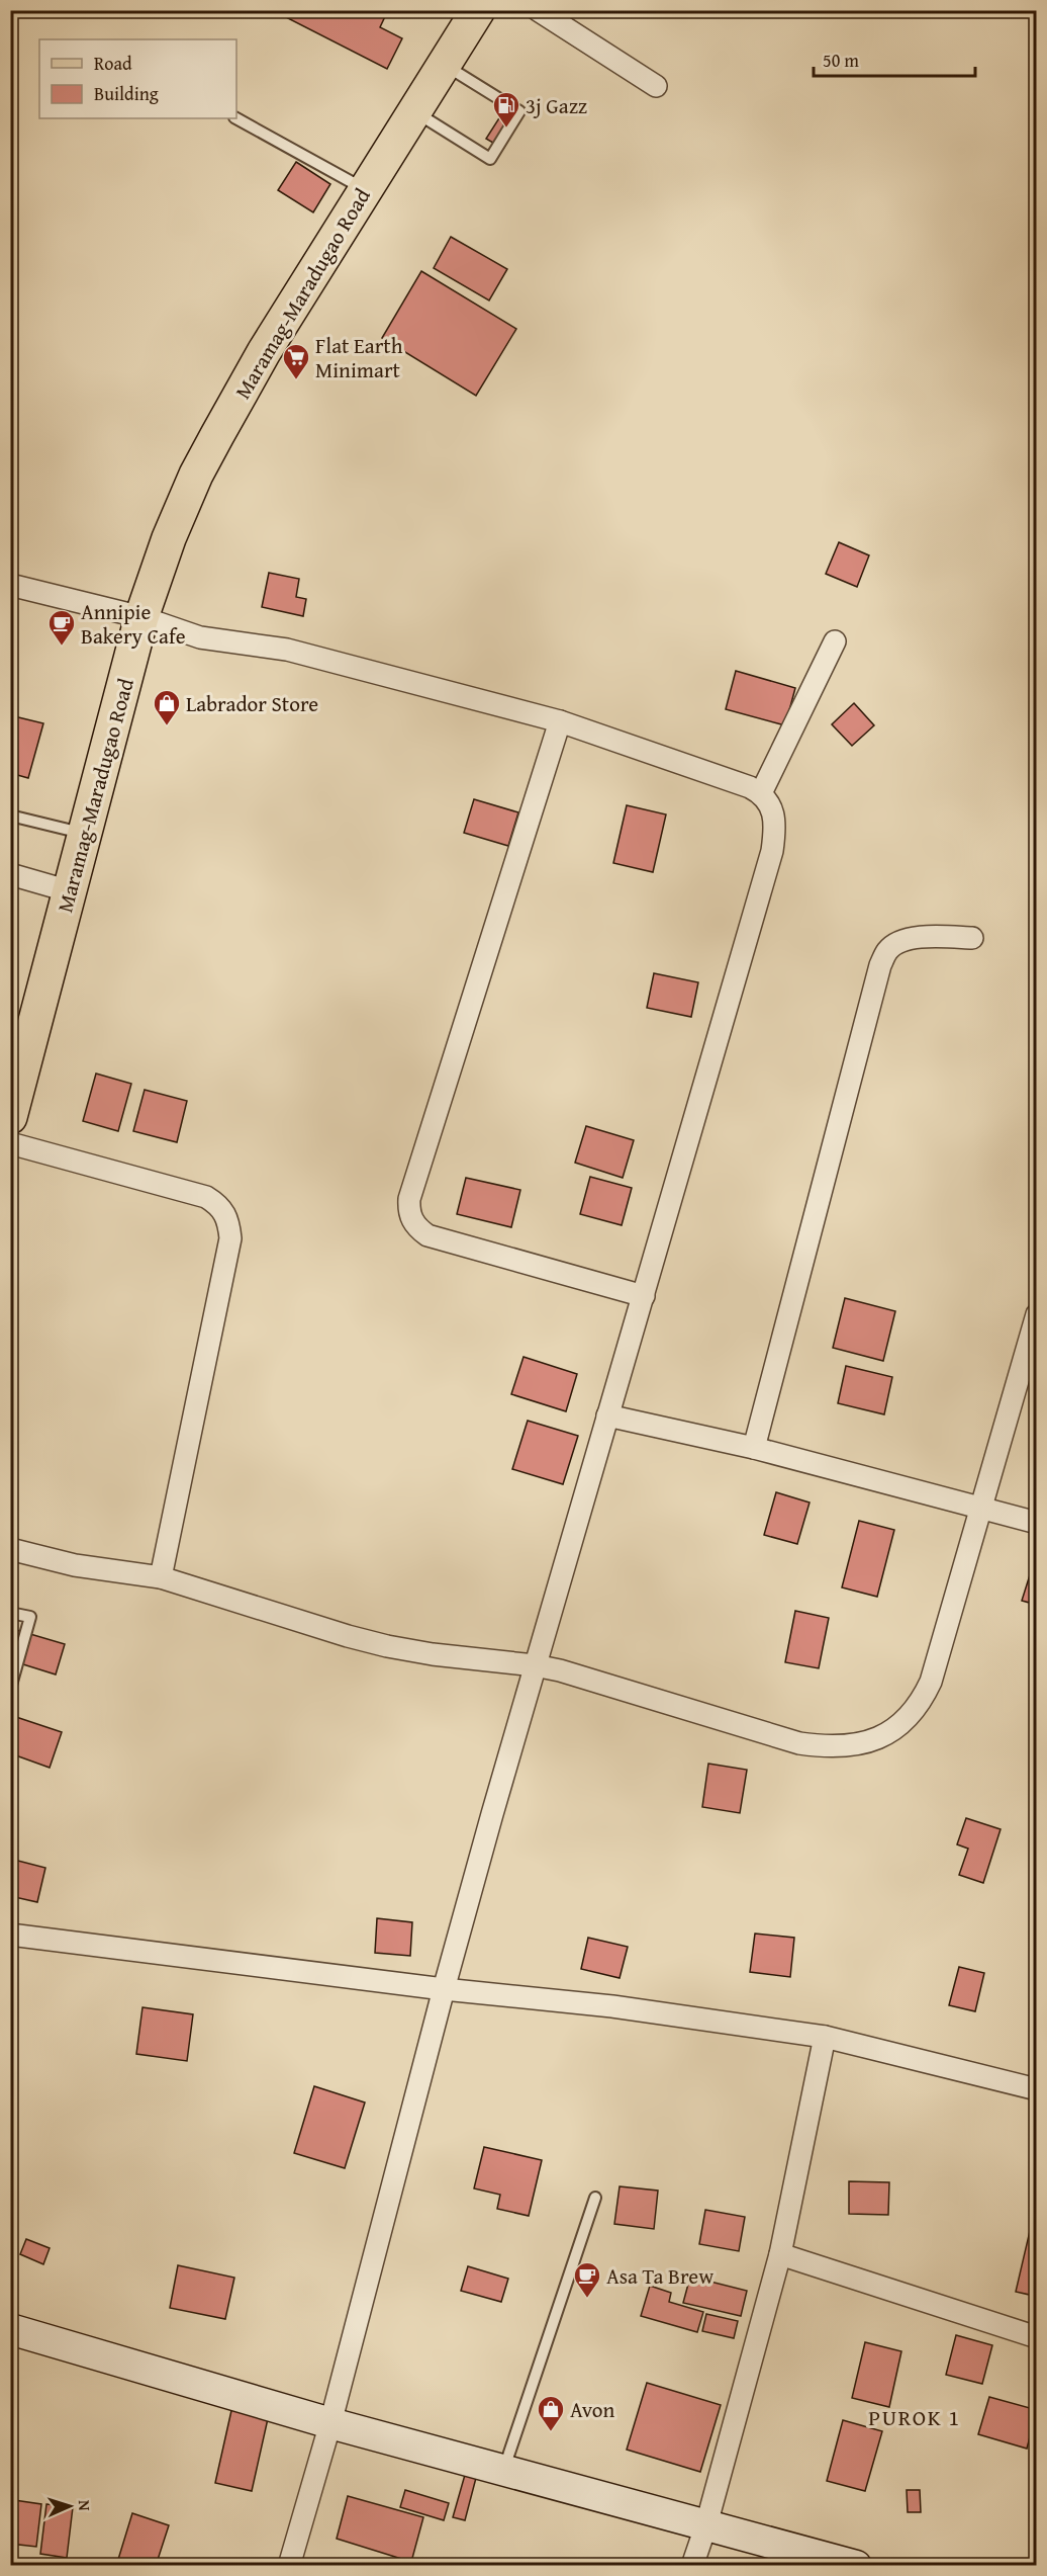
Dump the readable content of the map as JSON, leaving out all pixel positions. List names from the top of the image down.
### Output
{
  "streets": {
    "main road": ["Maramag-Maradugao Road"]
  },
  "districts": ["PUROK 1"],
  "places": {
    "fuel station": ["3j Gazz"],
    "supermarket": ["Flat Earth Minimart"],
    "cafe": ["Annipie Bakery Cafe", "Asa Ta Brew"],
    "shop": ["Labrador Store", "Avon"]
  },
  "legend": ["Road", "Building"],
  "scale_bar": "50 m",
  "north": "right"
}
